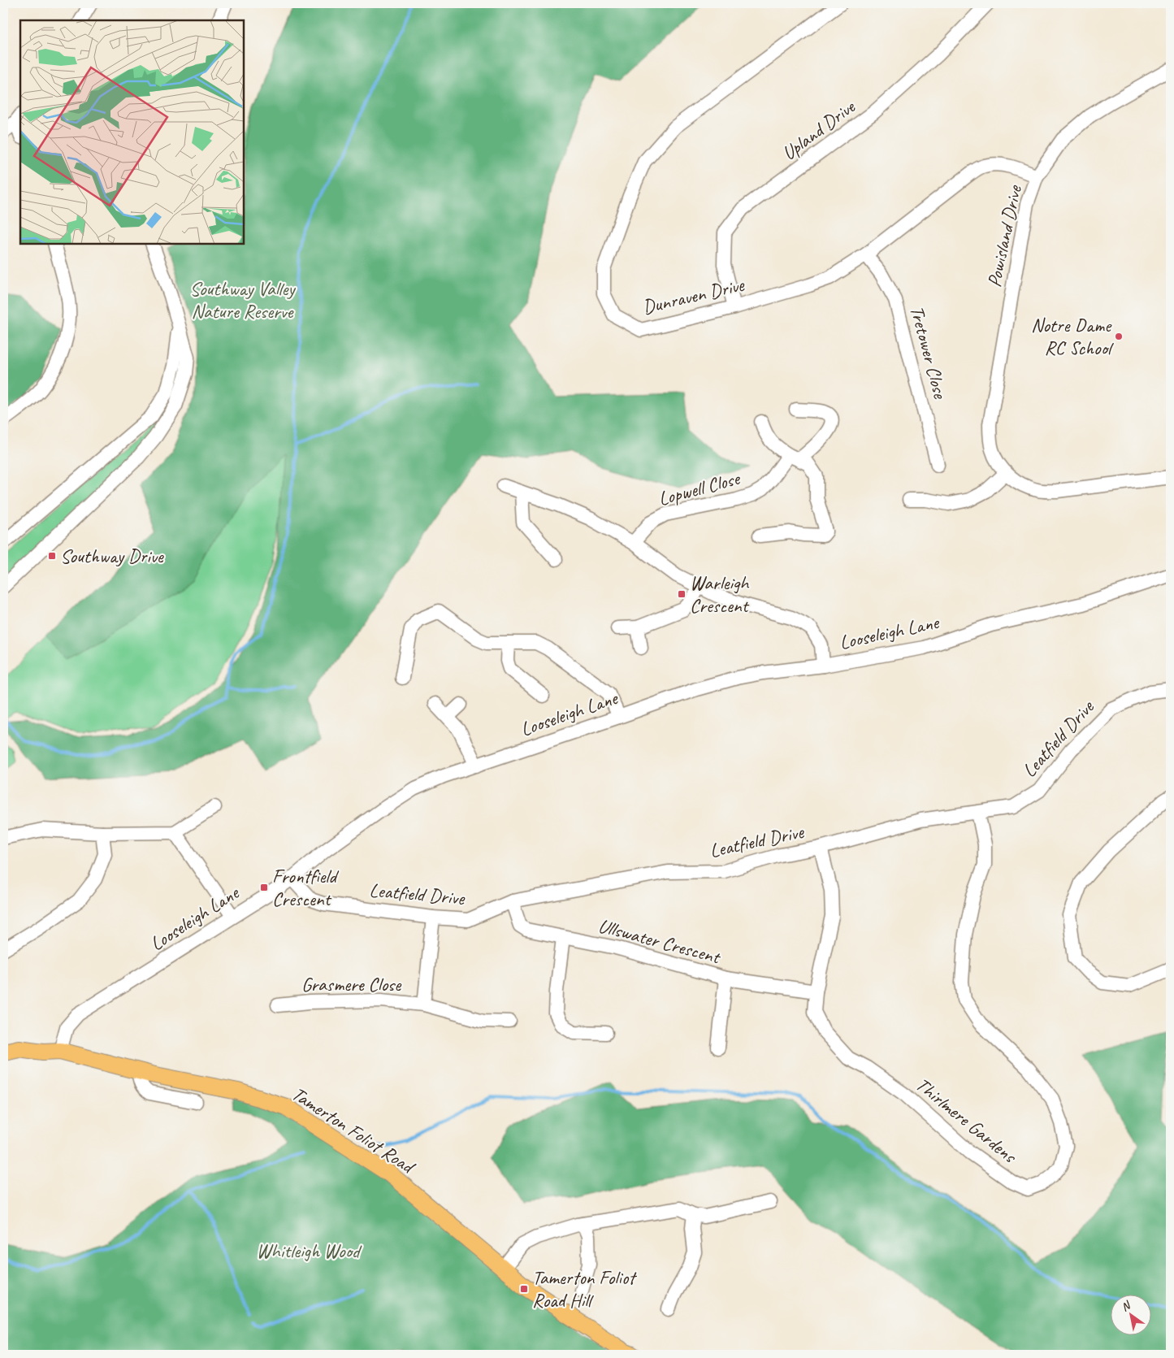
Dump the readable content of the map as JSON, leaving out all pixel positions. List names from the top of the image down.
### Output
{
  "streets": {
    "main road": ["Tamerton Foliot Road"],
    "street": [
      "Upland Drive",
      "Powisland Drive",
      "Dunraven Drive",
      "Tretower Close",
      "Lopwell Close",
      "Looseleigh Lane",
      "Leatfield Drive",
      "Ullswater Crescent",
      "Grasmere Close",
      "Thirlmere Gardens"
    ]
  },
  "crossings": [
    ["Upland Drive", "Dunraven Drive"],
    ["Powisland Drive", "Dunraven Drive"],
    ["Dunraven Drive", "Tretower Close"],
    ["Looseleigh Lane", "Leatfield Drive"],
    ["Looseleigh Lane", "Tamerton Foliot Road"],
    ["Leatfield Drive", "Ullswater Crescent"],
    ["Leatfield Drive", "Grasmere Close"],
    ["Leatfield Drive", "Thirlmere Gardens"],
    ["Ullswater Crescent", "Thirlmere Gardens"]
  ],
  "parks": ["Southway Valley Nature Reserve", "Whitleigh Wood"],
  "places": {
    "other": ["Notre Dame RC School"],
    "transit": [
      "Southway Drive",
      "Warleigh Crescent",
      "Frontfield Crescent",
      "Tamerton Foliot Road Hill"
    ]
  },
  "north": "top left"
}
